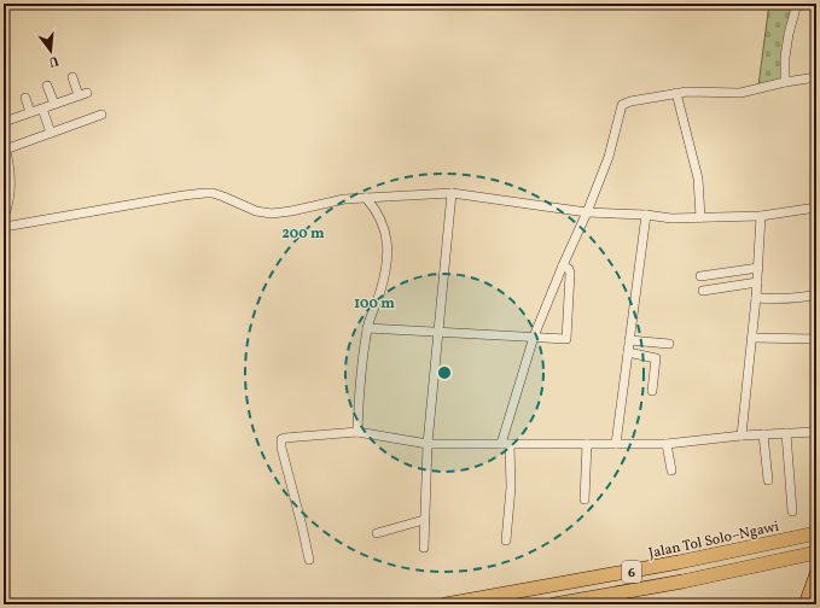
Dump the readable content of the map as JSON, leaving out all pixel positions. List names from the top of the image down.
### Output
{
  "streets": {
    "highway": ["Jalan Tol Solo–Ngawi", "6"]
  },
  "north": "bottom",
  "rings": ["200 m", "100 m"]
}
